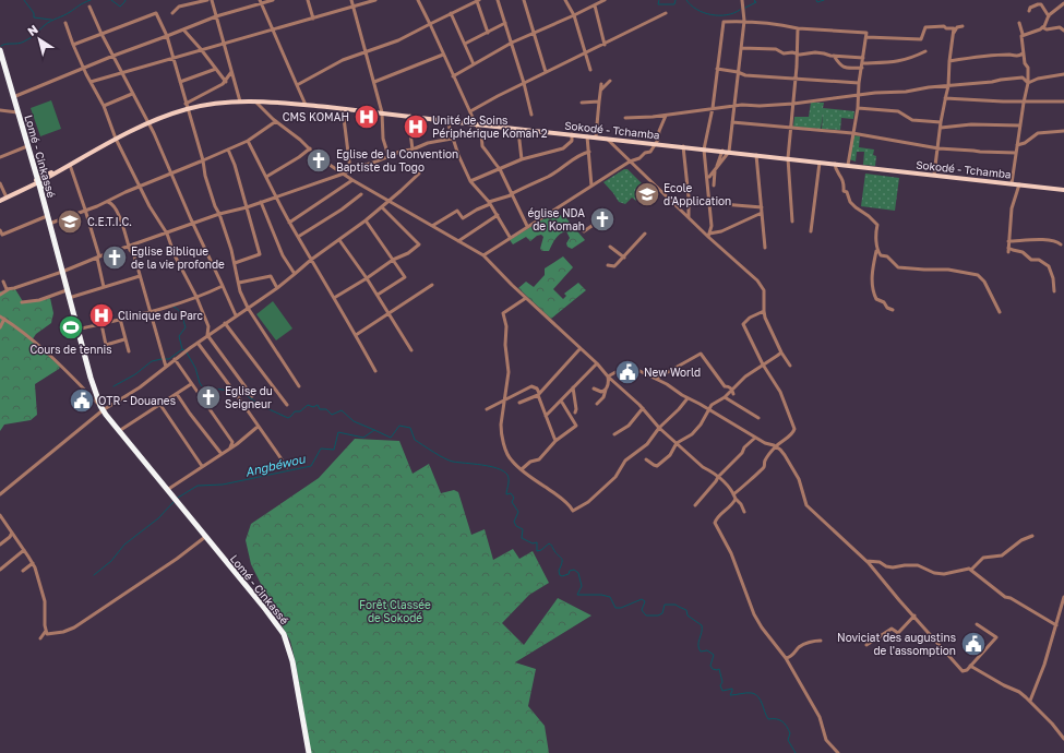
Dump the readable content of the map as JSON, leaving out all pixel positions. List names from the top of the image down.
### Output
{
  "streets": {
    "highway": ["Lomé - Cinkassé"],
    "main road": ["Sokodé - Tchamba"]
  },
  "crossings": [
    ["Sokodé - Tchamba", "Lomé - Cinkassé"]
  ],
  "water": ["Angbéwou"],
  "parks": ["Forêt Classée de Sokodé"],
  "places": {
    "hospital": ["CMS KOMAH", "Unité de Soins Périphérique Komah 2", "Clinique du Parc"],
    "church": [
      "Eglise de la Convention Baptiste du Togo",
      "église NDA de Komah",
      "Eglise Biblique de la vie profonde",
      "Eglise du Seigneur"
    ],
    "school or university": ["Ecole d'Application", "C.E.T.I.C."],
    "sports": ["Cours de tennis"],
    "public building": ["New World", "OTR - Douanes", "Noviciat des augustins de l'assomption"]
  },
  "north": "top left"
}
